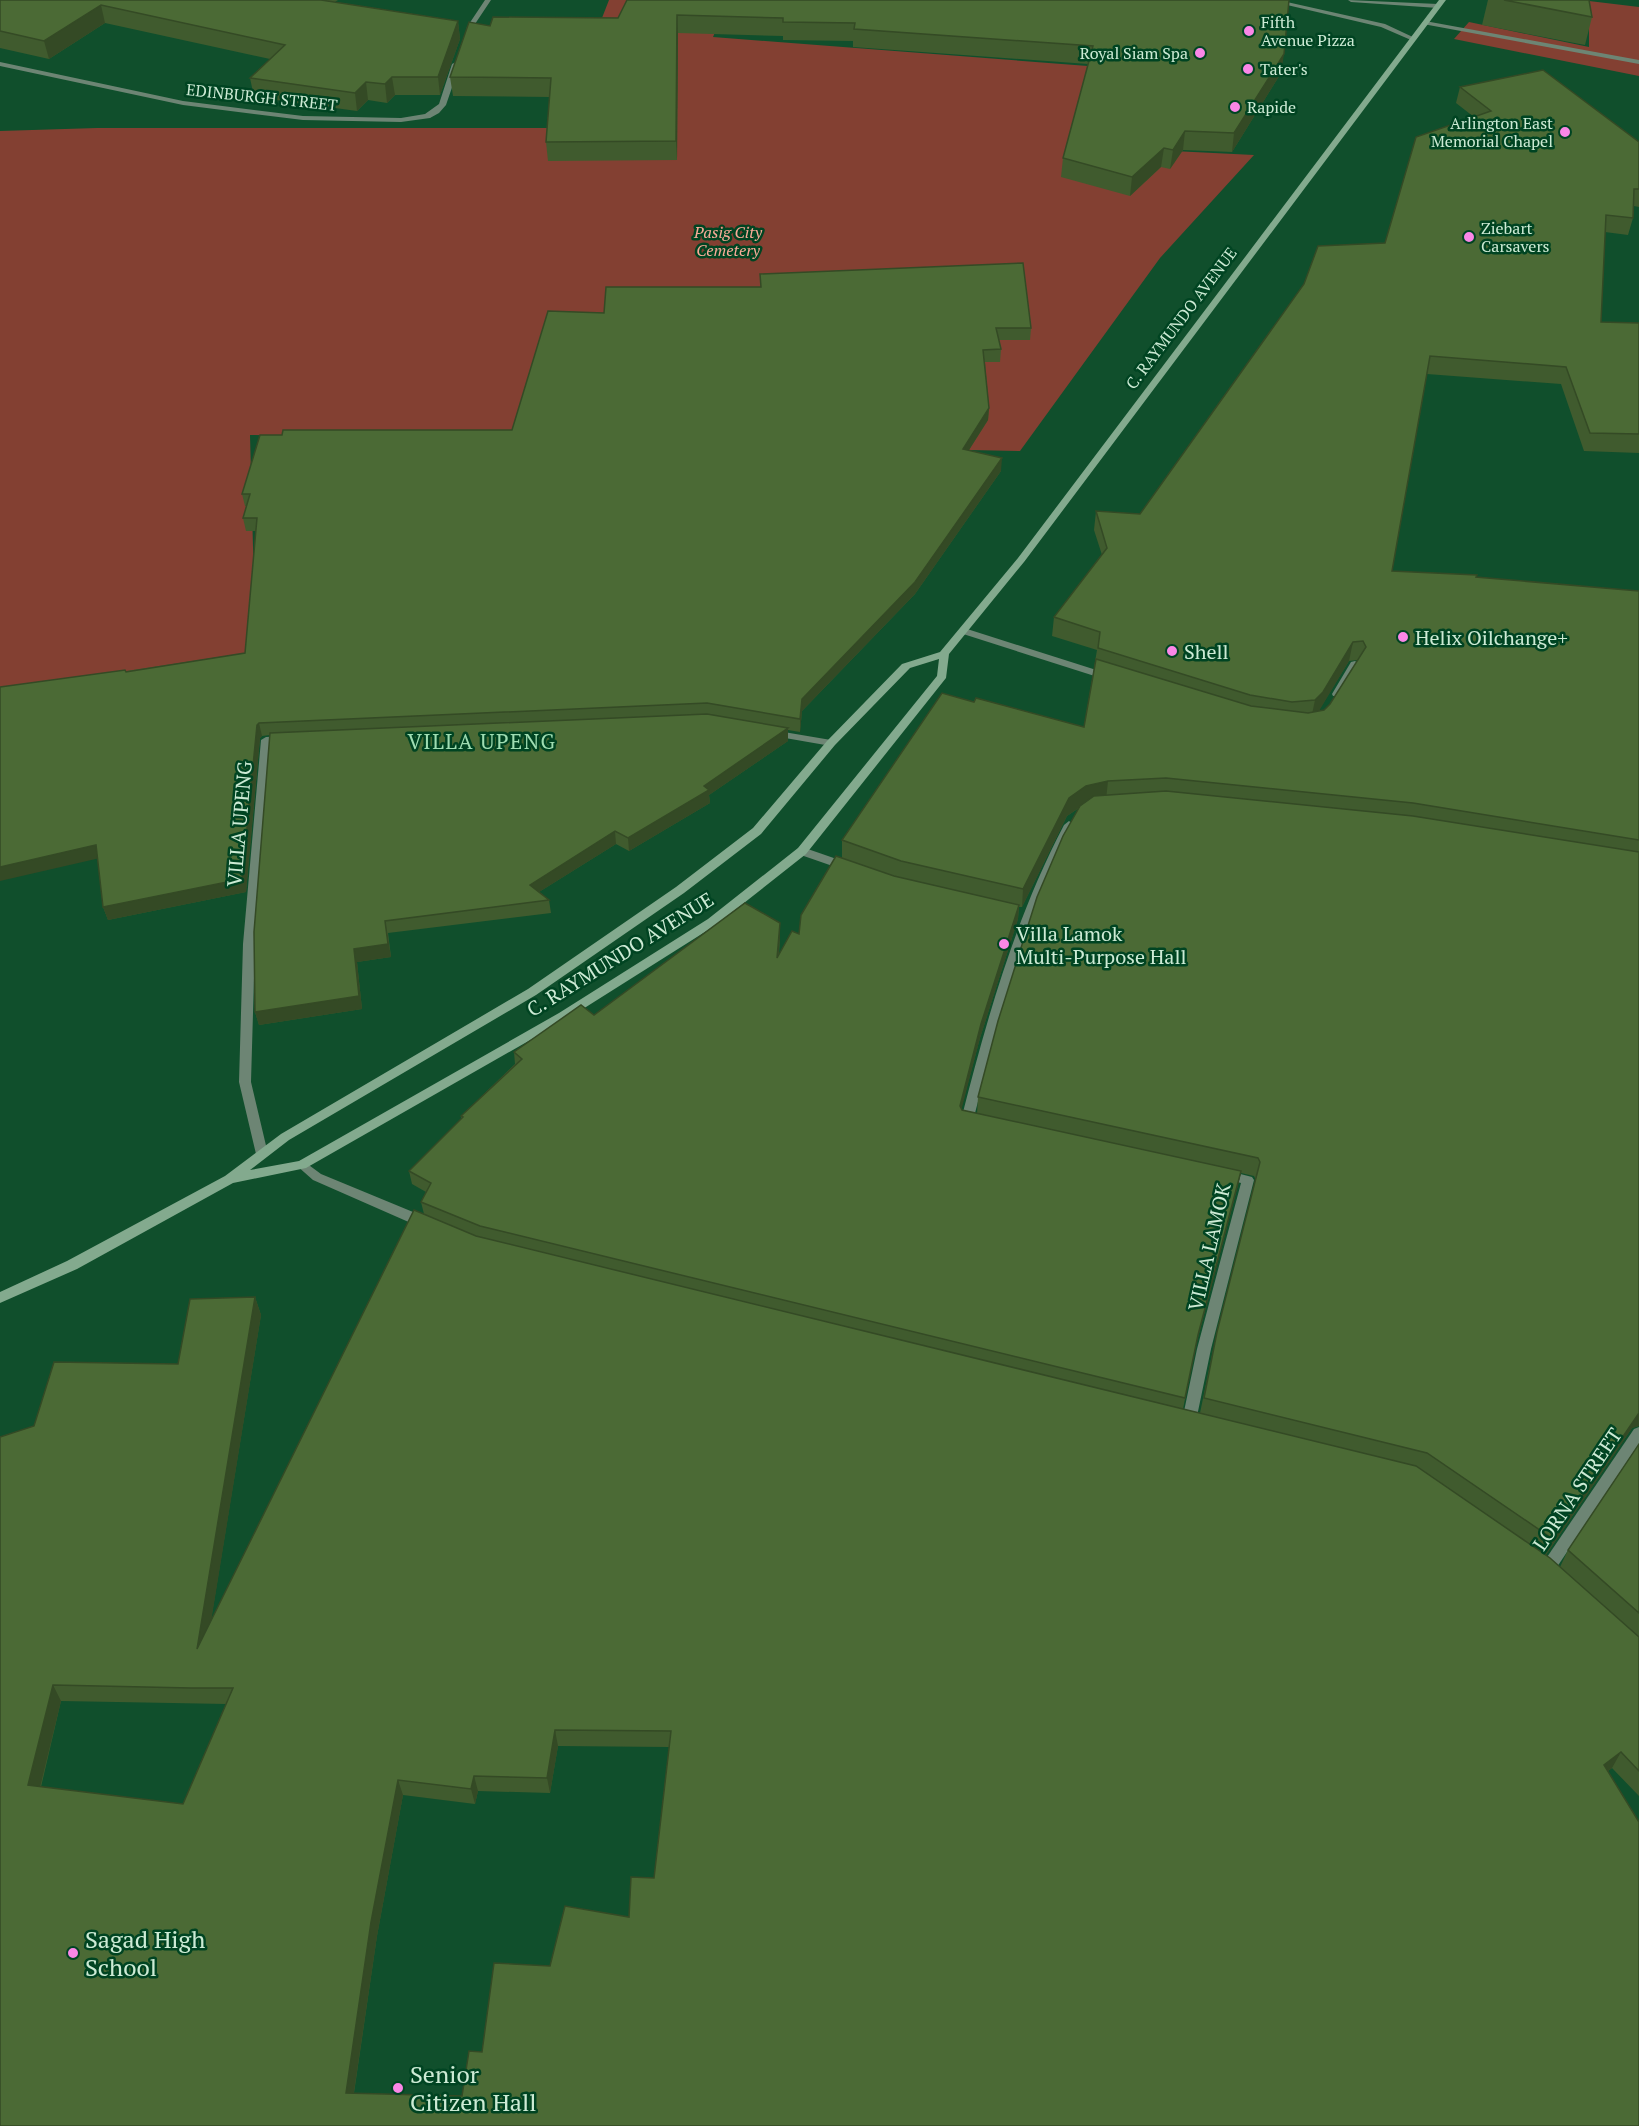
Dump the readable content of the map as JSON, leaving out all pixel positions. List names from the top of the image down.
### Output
{
  "streets": {
    "main road": ["C. RAYMUNDO AVENUE"],
    "street": [
      "EDINBURGH STREET",
      "VILLA UPENG",
      "VILLA LAMOK",
      "LORNA STREET"
    ]
  },
  "crossings": [
    ["C. RAYMUNDO AVENUE", "VILLA UPENG"]
  ],
  "districts": ["VILLA UPENG"],
  "parks": ["Pasig City Cemetery"],
  "places": [
    "Fifth Avenue Pizza",
    "Royal Siam Spa",
    "Tater's",
    "Rapide",
    "Arlington East Memorial Chapel",
    "Ziebart Carsavers",
    "Helix Oilchange+",
    "Shell",
    "Villa Lamok Multi-Purpose Hall",
    "Sagad High School",
    "Senior Citizen Hall"
  ]
}
